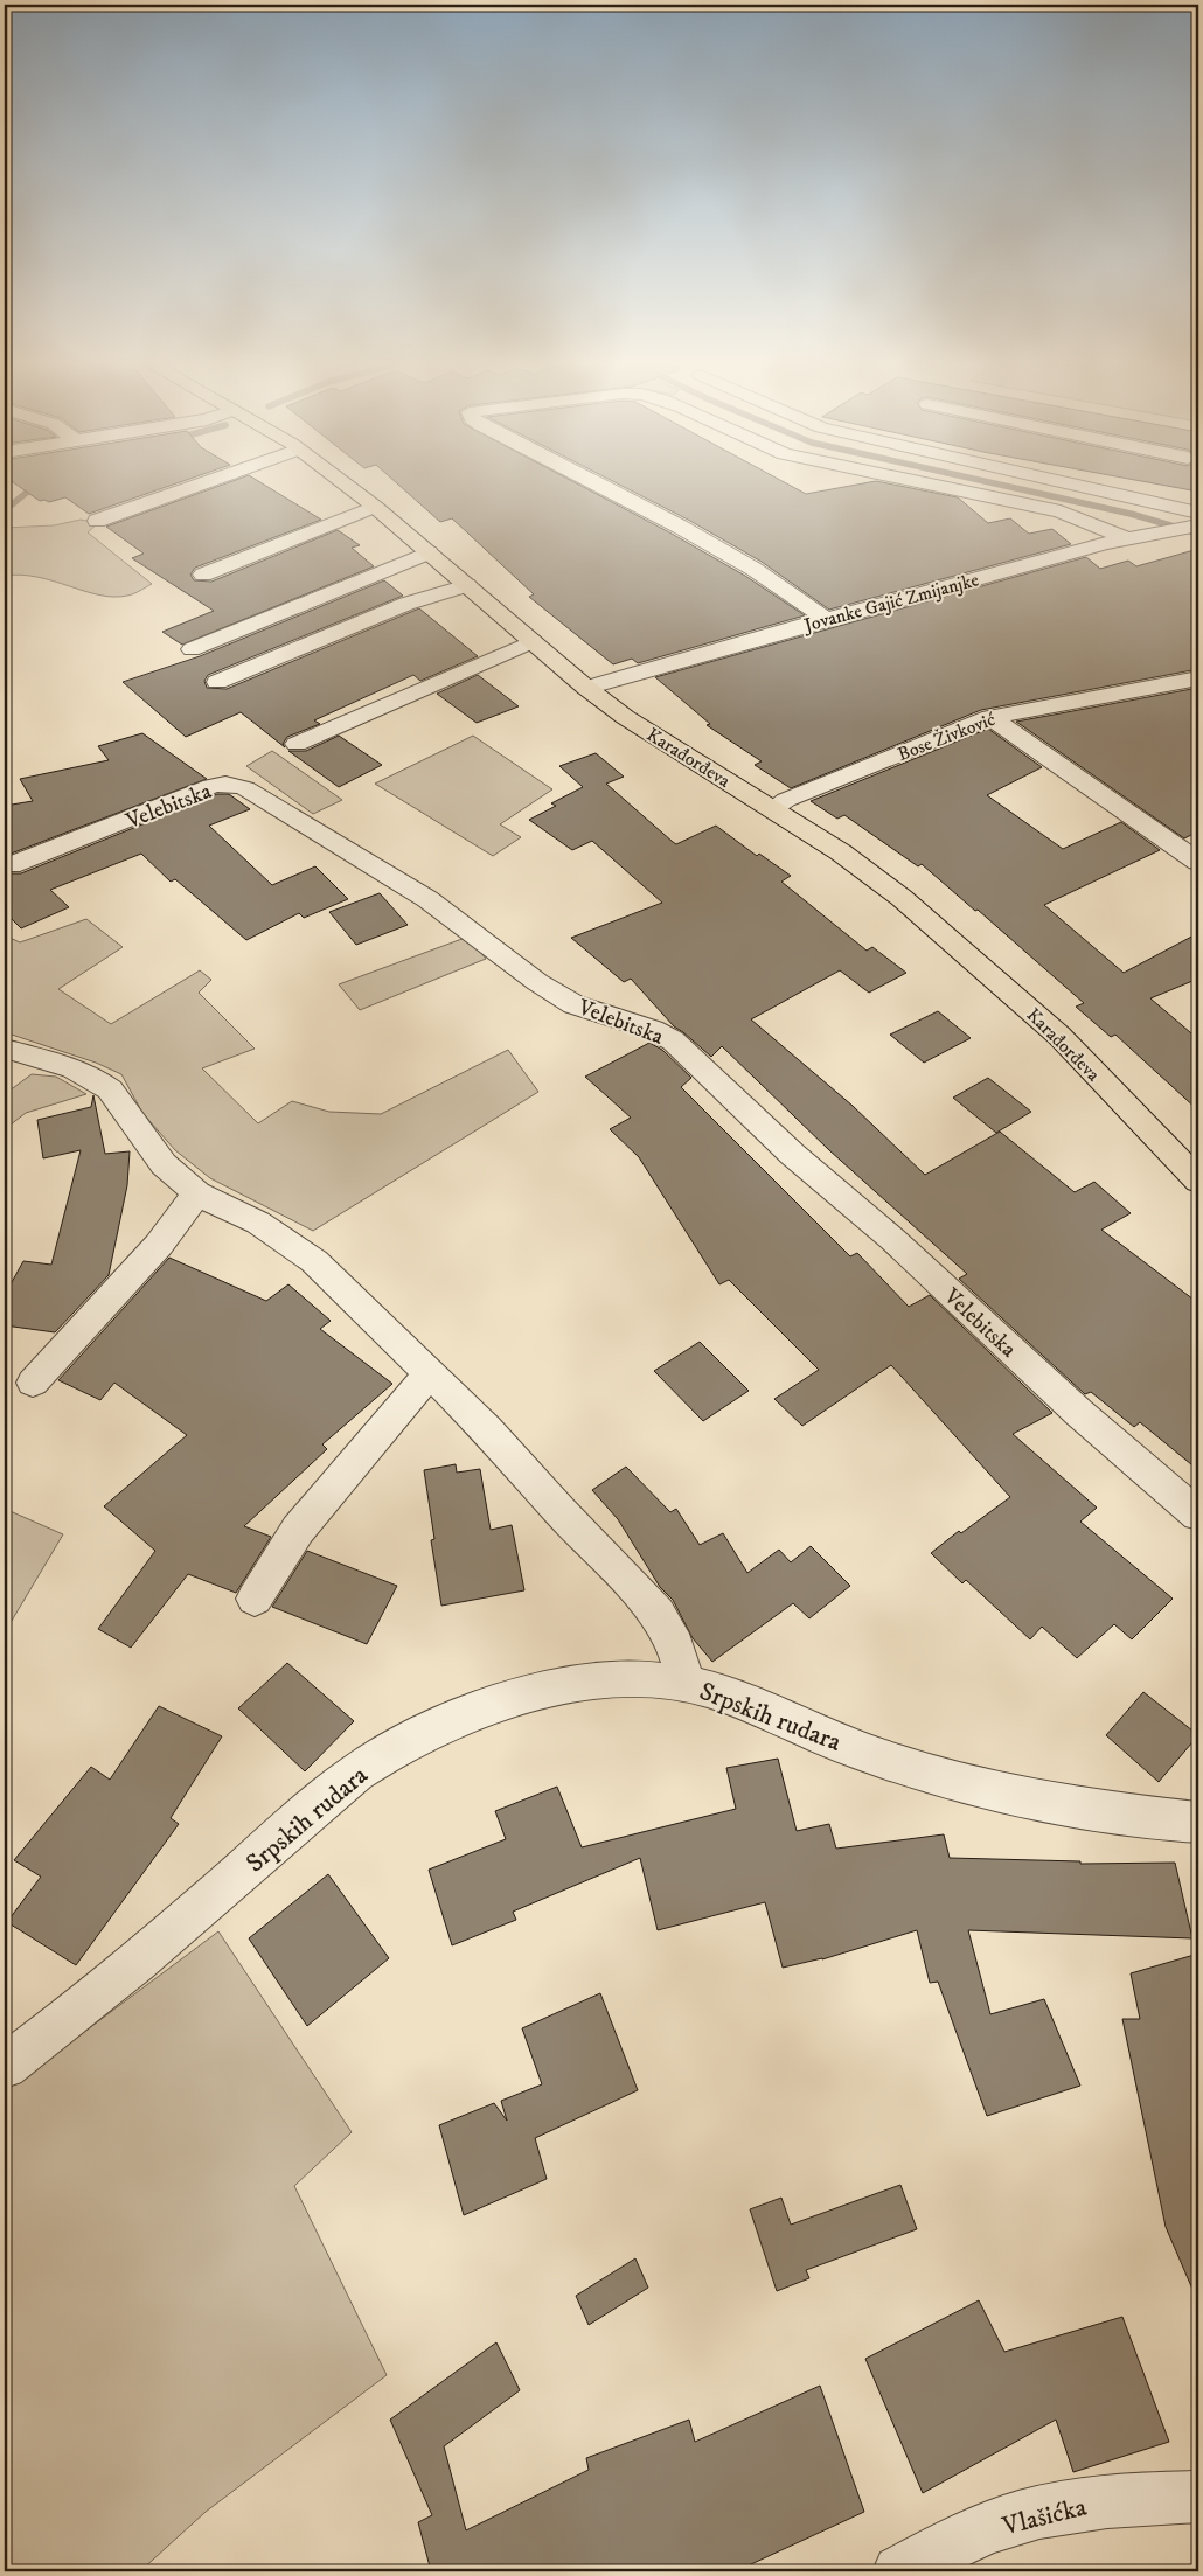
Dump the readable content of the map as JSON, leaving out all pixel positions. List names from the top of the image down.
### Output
{
  "streets": {
    "main road": ["Karađorđeva"],
    "street": [
      "Jovanke Gajić Zmijanjke",
      "Bose Živković",
      "Velebitska",
      "Srpskih rudara",
      "Vlašićka"
    ]
  },
  "crossings": [
    ["Jovanke Gajić Zmijanjke", "Karađorđeva"],
    ["Bose Živković", "Karađorđeva"]
  ]
}
